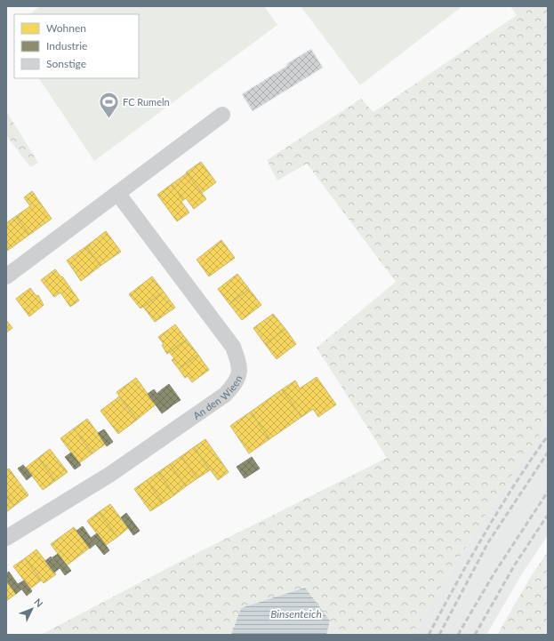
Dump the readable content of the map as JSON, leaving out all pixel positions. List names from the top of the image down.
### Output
{
  "streets": {
    "street": ["An den Wieen"]
  },
  "water": ["Binsenteich"],
  "places": {
    "sports": ["FC Rumeln"]
  },
  "legend": ["Wohnen", "Industrie", "Sonstige"],
  "north": "top right"
}
